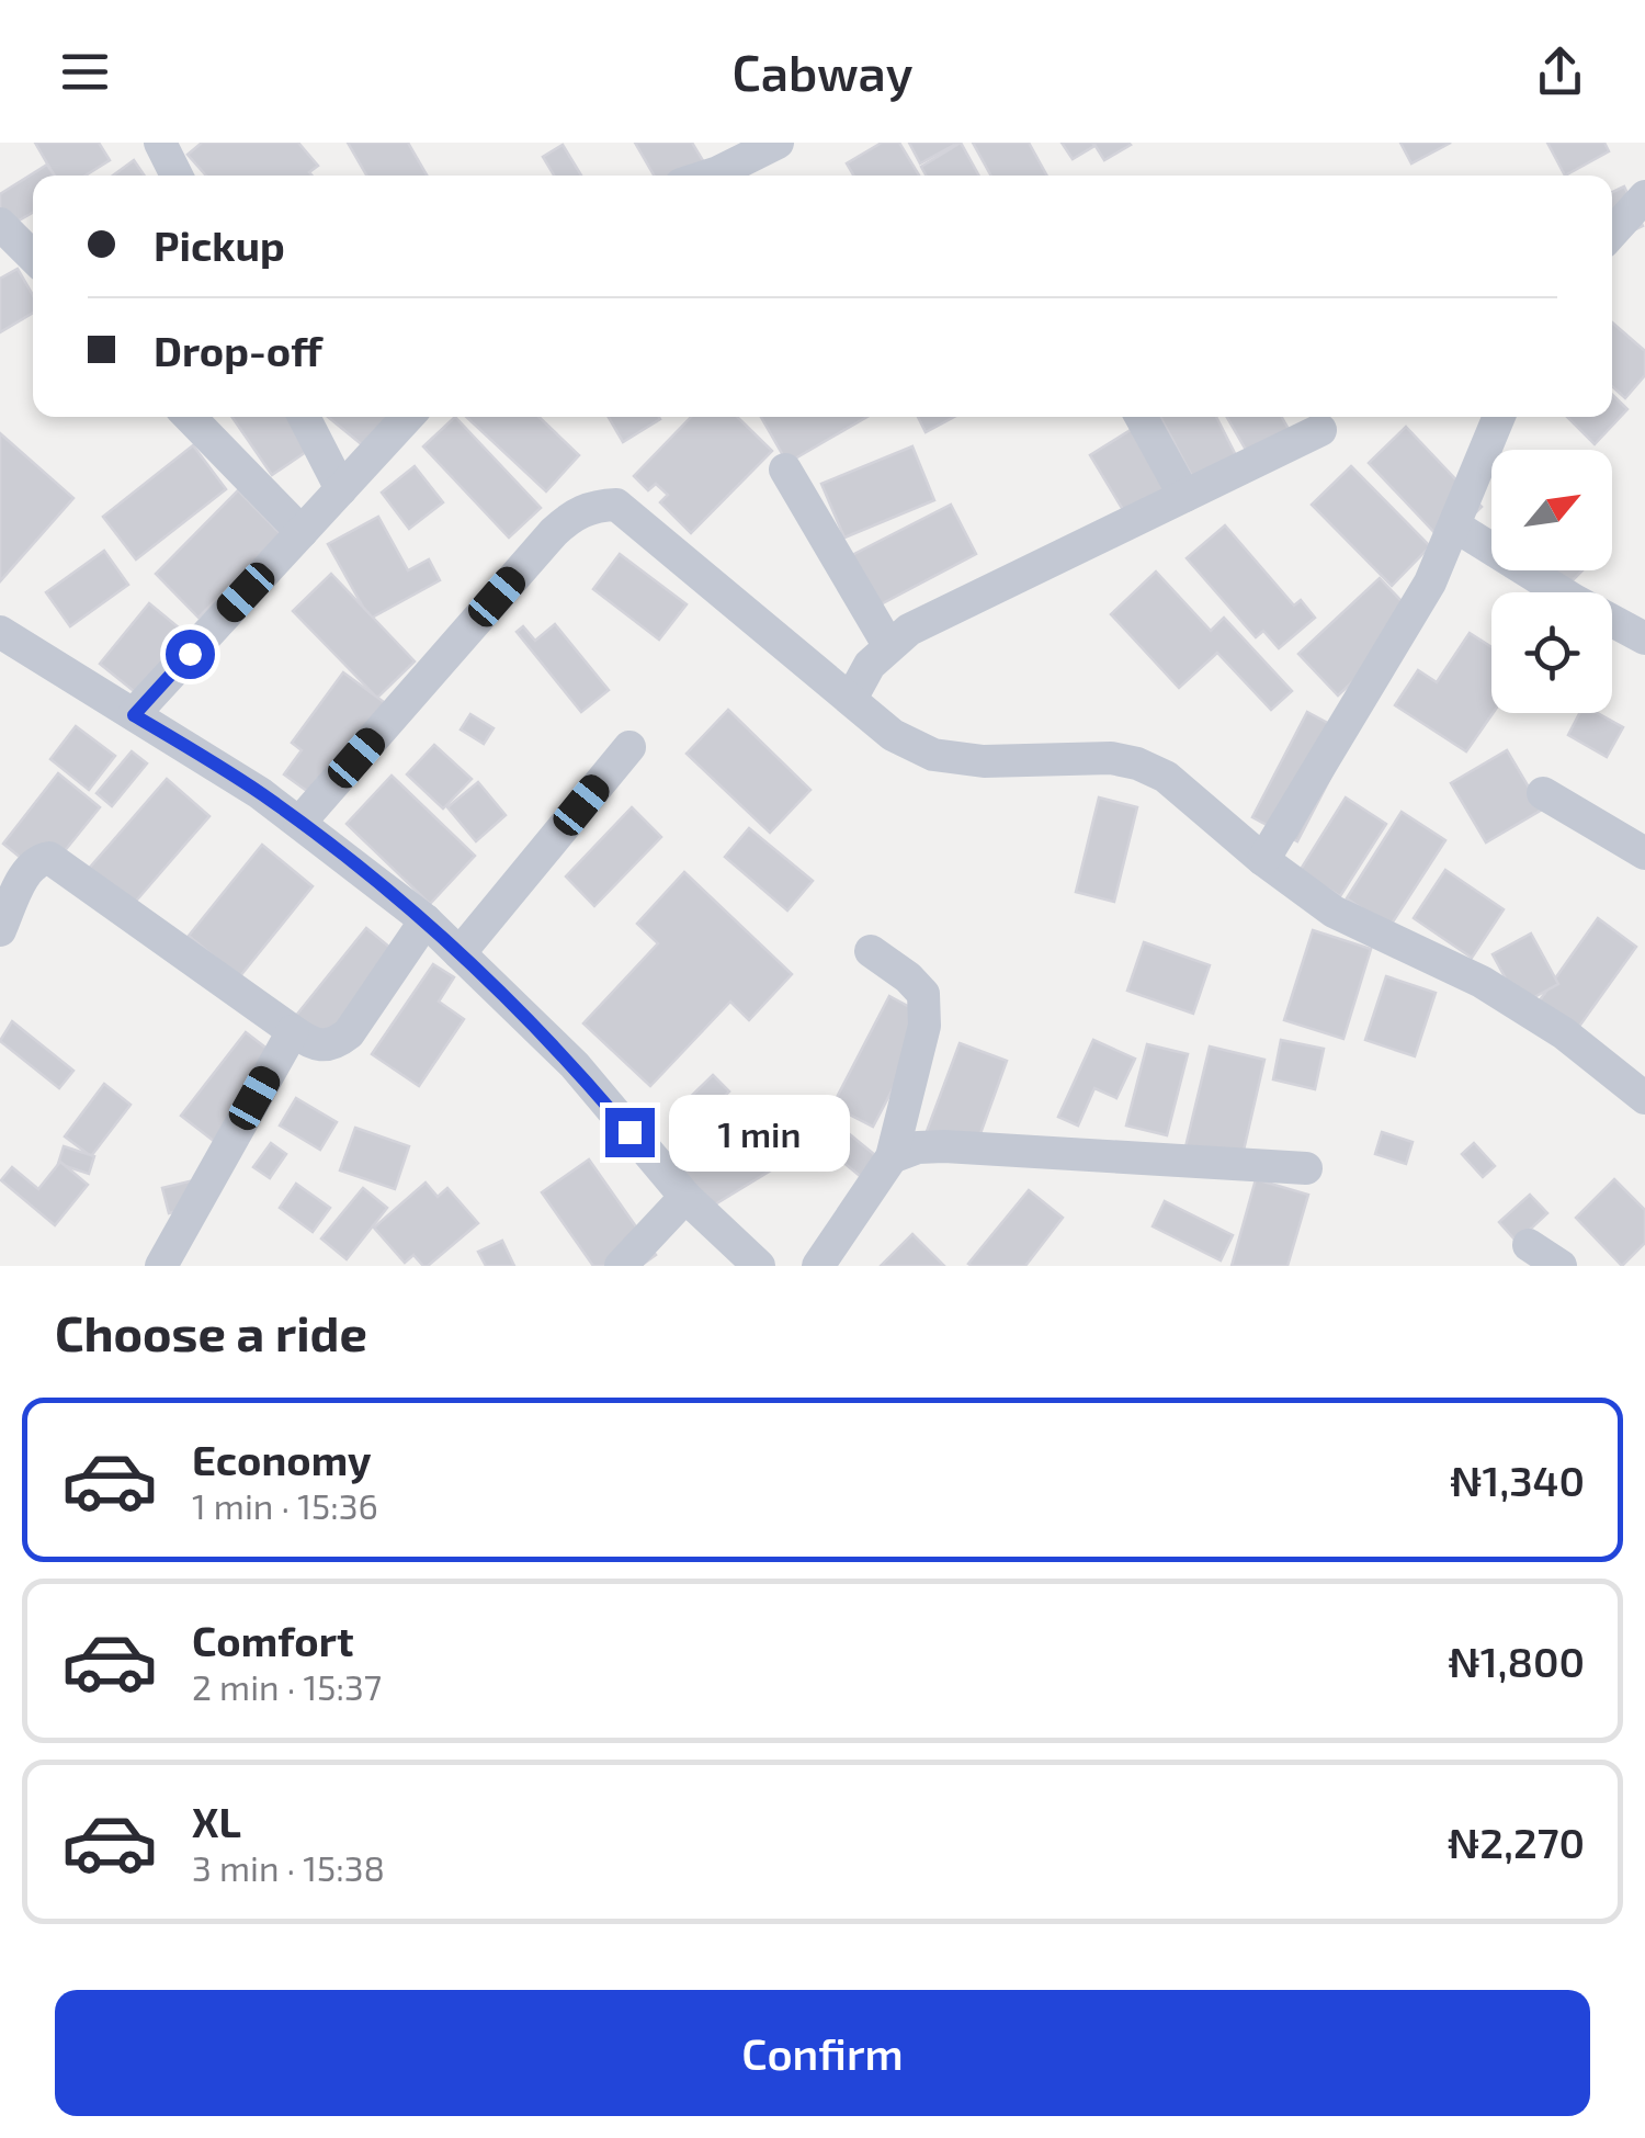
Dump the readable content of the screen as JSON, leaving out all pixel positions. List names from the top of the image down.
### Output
{
  "north": "top right",
  "page": {
    "header": "Cabway",
    "banner": ["Pickup", "Drop-off"],
    "bubble": "1 min",
    "heading": "Choose a ride",
    "list": [
      {
        "name": "Economy",
        "note": "1 min · 15:36",
        "value": "₦1,340"
      },
      {
        "name": "Comfort",
        "note": "2 min · 15:37",
        "value": "₦1,800"
      },
      {
        "name": "XL",
        "note": "3 min · 15:38",
        "value": "₦2,270"
      }
    ],
    "buttons": "Confirm"
  }
}
